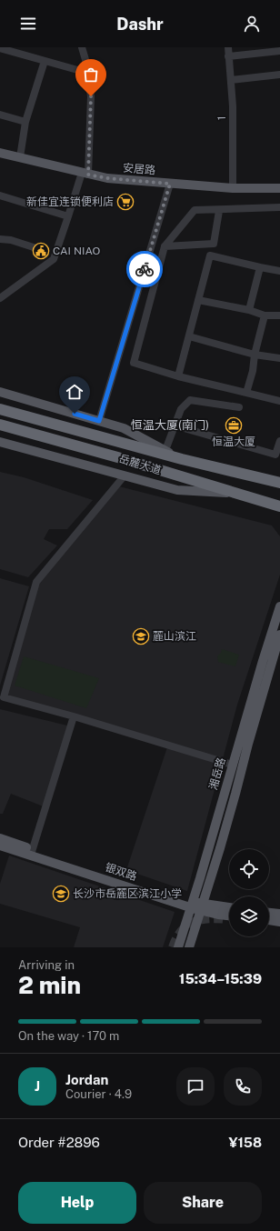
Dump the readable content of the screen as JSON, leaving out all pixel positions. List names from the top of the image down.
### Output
{
  "streets": {
    "highway": ["岳麓大道"],
    "main road": ["安居路", "湘岳路", "银双路"],
    "street": ["1"]
  },
  "crossings": [
    ["1", "安居路"],
    ["湘岳路", "银双路"]
  ],
  "districts": ["恒温大厦(南门)"],
  "places": {
    "supermarket": ["新佳宜连锁便利店"],
    "public building": ["CAI NIAO"],
    "office": ["恒温大厦"],
    "school or university": ["麓山滨江", "长沙市岳麓区滨江小学"]
  },
  "page": {
    "header": "Dashr",
    "heading": ["2 min", "Arriving in", "15:34–15:39"],
    "panel": [
      "Jordan",
      "Courier · 4.9",
      "Order #2896",
      "¥158"
    ],
    "bar": "On the way · 170 m",
    "round": "J",
    "buttons": ["Help", "Share"]
  }
}
